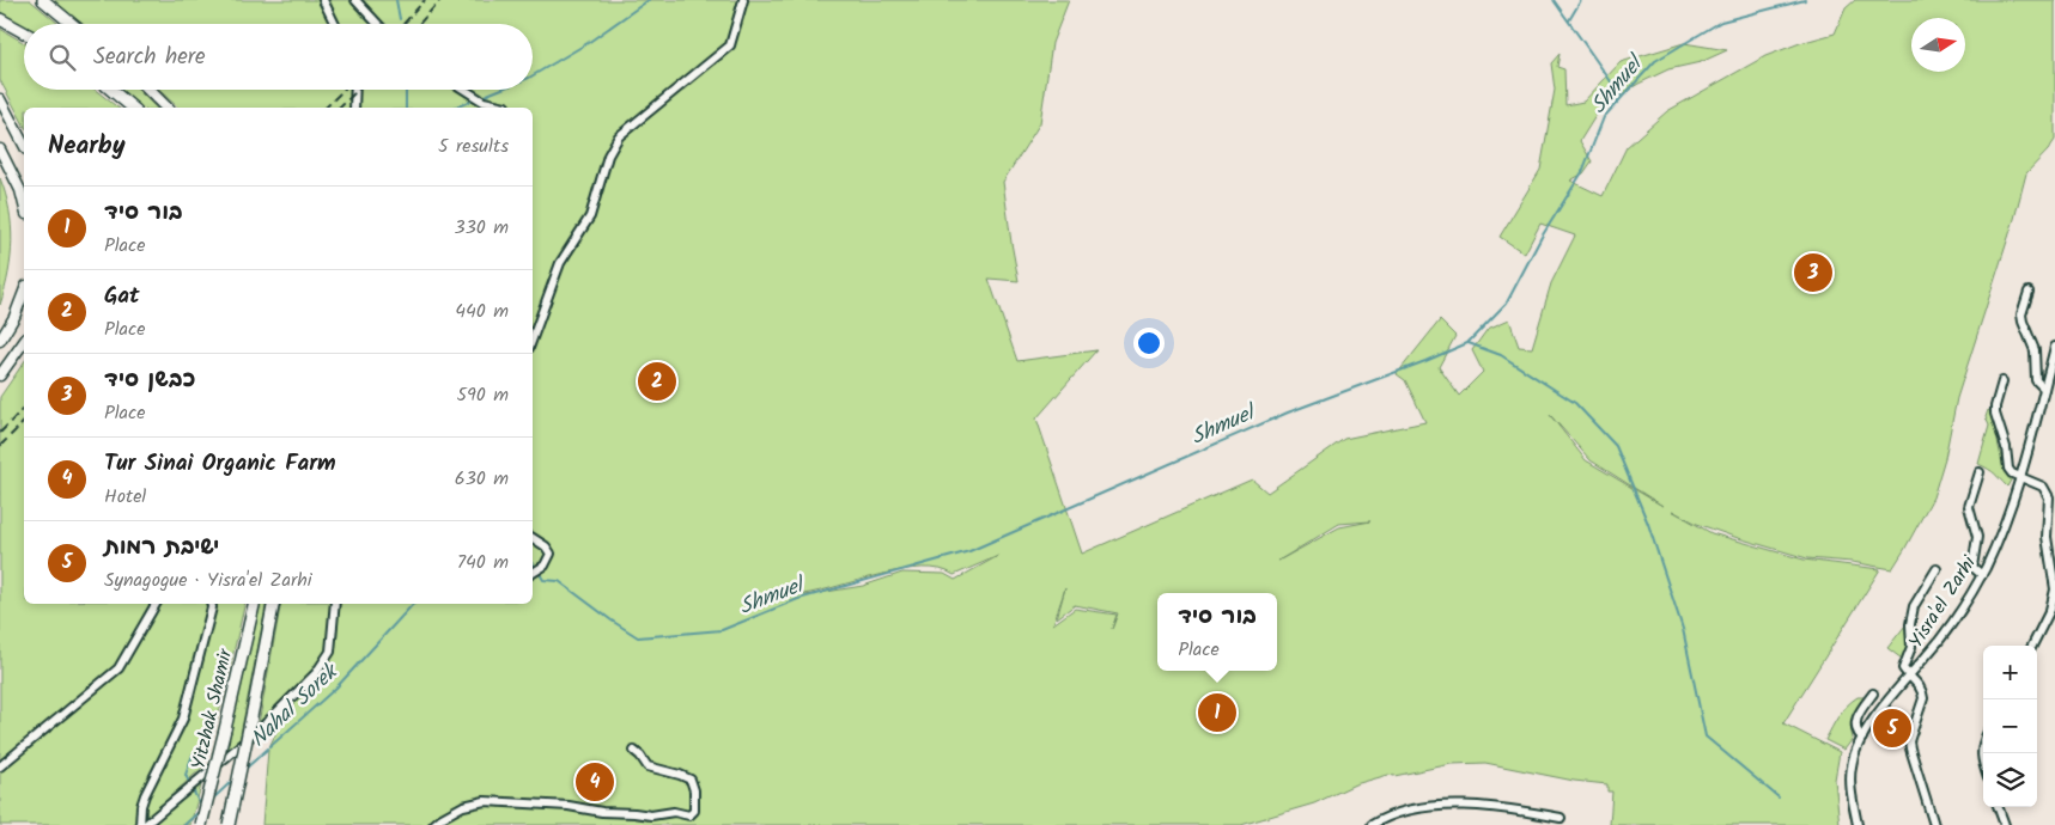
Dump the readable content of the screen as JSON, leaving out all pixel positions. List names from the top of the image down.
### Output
{
  "streets": {
    "highway": ["Yitzhak Shamir"],
    "street": ["Yisra'el Zarhi"]
  },
  "water": ["Shmuel", "Nahal Sorek"],
  "north": "right",
  "page": {
    "search": "Search here",
    "heading": ["Nearby", "5 results"],
    "list": [
      {
        "mark": "1",
        "name": "בור סיד",
        "note": "Place",
        "value": "330 m"
      },
      {
        "mark": "2",
        "name": "Gat",
        "note": "Place",
        "value": "440 m"
      },
      {
        "mark": "3",
        "name": "כבשן סיד",
        "note": "Place",
        "value": "590 m"
      },
      {
        "mark": "4",
        "name": "Tur Sinai Organic Farm",
        "note": "Hotel",
        "value": "630 m"
      },
      {
        "mark": "5",
        "name": "ישיבת רמות",
        "note": "Synagogue · Yisra'el Zarhi",
        "value": "740 m"
      }
    ],
    "pins": [
      "3",
      "2",
      "1",
      "5",
      "4"
    ],
    "popup": ["בור סיד", "Place"],
    "map_buttons": ["+", "−"]
  }
}
